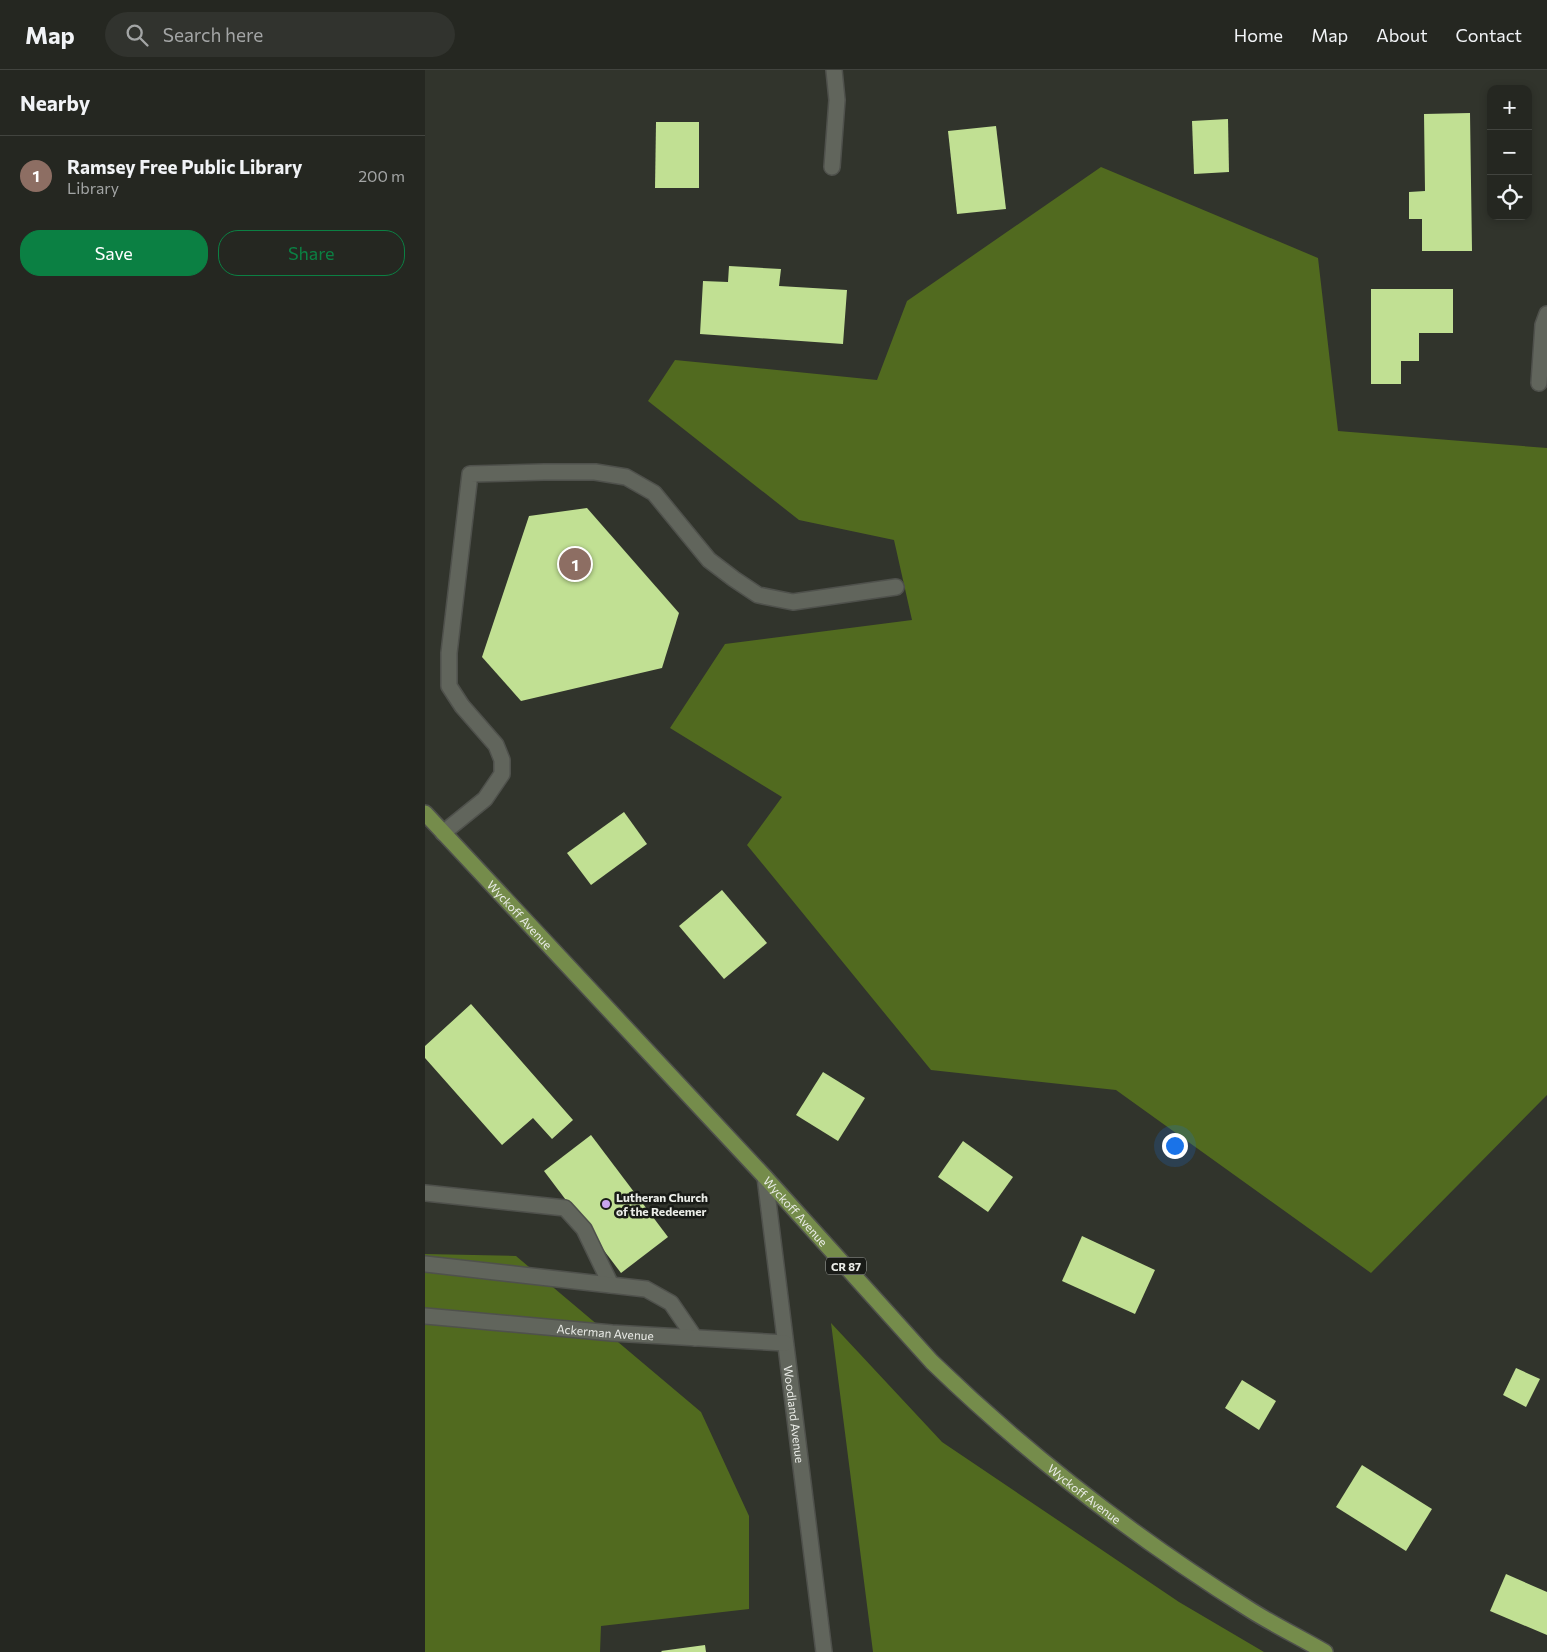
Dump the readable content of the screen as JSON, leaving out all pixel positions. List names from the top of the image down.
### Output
{
  "streets": {
    "main road": ["Wyckoff Avenue", "CR 87"],
    "street": ["Ackerman Avenue", "Woodland Avenue"]
  },
  "crossings": [
    ["Wyckoff Avenue", "Woodland Avenue"],
    ["Ackerman Avenue", "Woodland Avenue"]
  ],
  "places": ["Lutheran Church of the Redeemer"],
  "page": {
    "header": "Map",
    "search": "Search here",
    "nav": [
      "Home",
      "Map",
      "About",
      "Contact"
    ],
    "heading": "Nearby",
    "map_buttons": ["+", "−"],
    "list": [
      {
        "mark": "1",
        "name": "Ramsey Free Public Library",
        "note": "Library",
        "value": "200 m"
      }
    ],
    "buttons": ["Save", "Share"],
    "pins": "1"
  }
}
